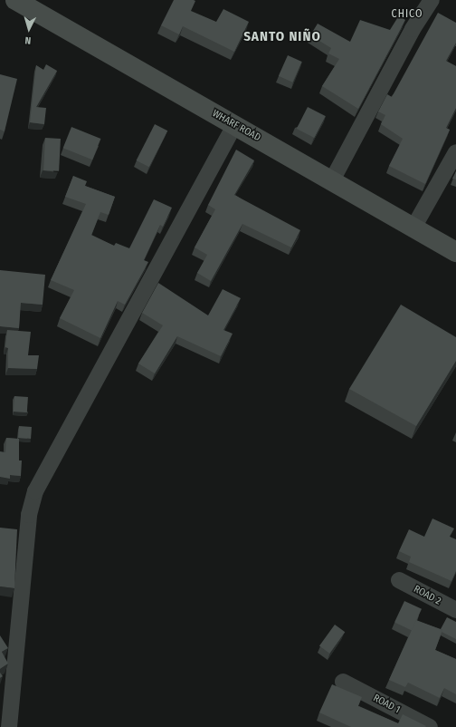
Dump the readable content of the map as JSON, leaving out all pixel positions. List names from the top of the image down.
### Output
{
  "streets": {
    "main road": ["WHARF ROAD"],
    "street": ["ROAD 2", "ROAD 1"]
  },
  "districts": ["CHICO", "SANTO NIÑO"],
  "north": "bottom"
}
